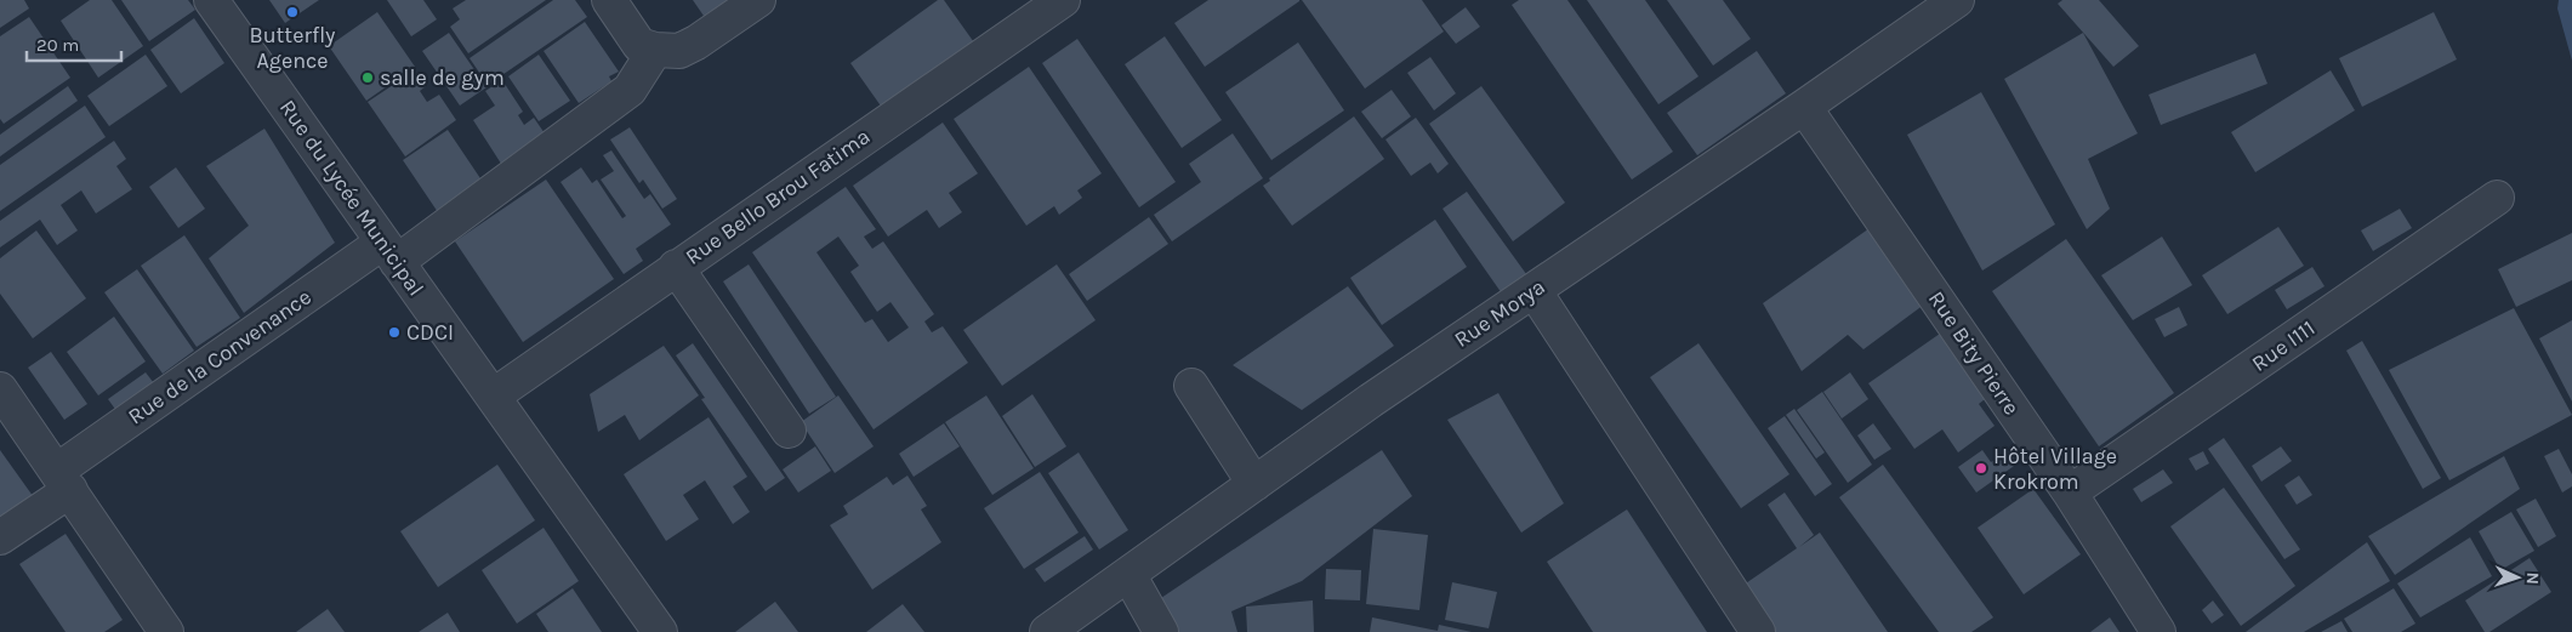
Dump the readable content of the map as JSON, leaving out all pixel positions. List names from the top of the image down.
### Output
{
  "streets": {
    "street": [
      "Rue Bello Brou Fatima",
      "Rue du Lycée Municipal",
      "Rue Morya",
      "Rue I111",
      "Rue Bity Pierre",
      "Rue de la Convenance"
    ]
  },
  "crossings": [
    ["Rue Bello Brou Fatima", "Rue du Lycée Municipal"],
    ["Rue du Lycée Municipal", "Rue de la Convenance"],
    ["Rue Morya", "Rue Bity Pierre"],
    ["Rue I111", "Rue Bity Pierre"]
  ],
  "places": [
    "Butterfly Agence",
    "salle de gym",
    "CDCI",
    "Hôtel Village Krokrom"
  ],
  "scale_bar": "20 m",
  "north": "right"
}
